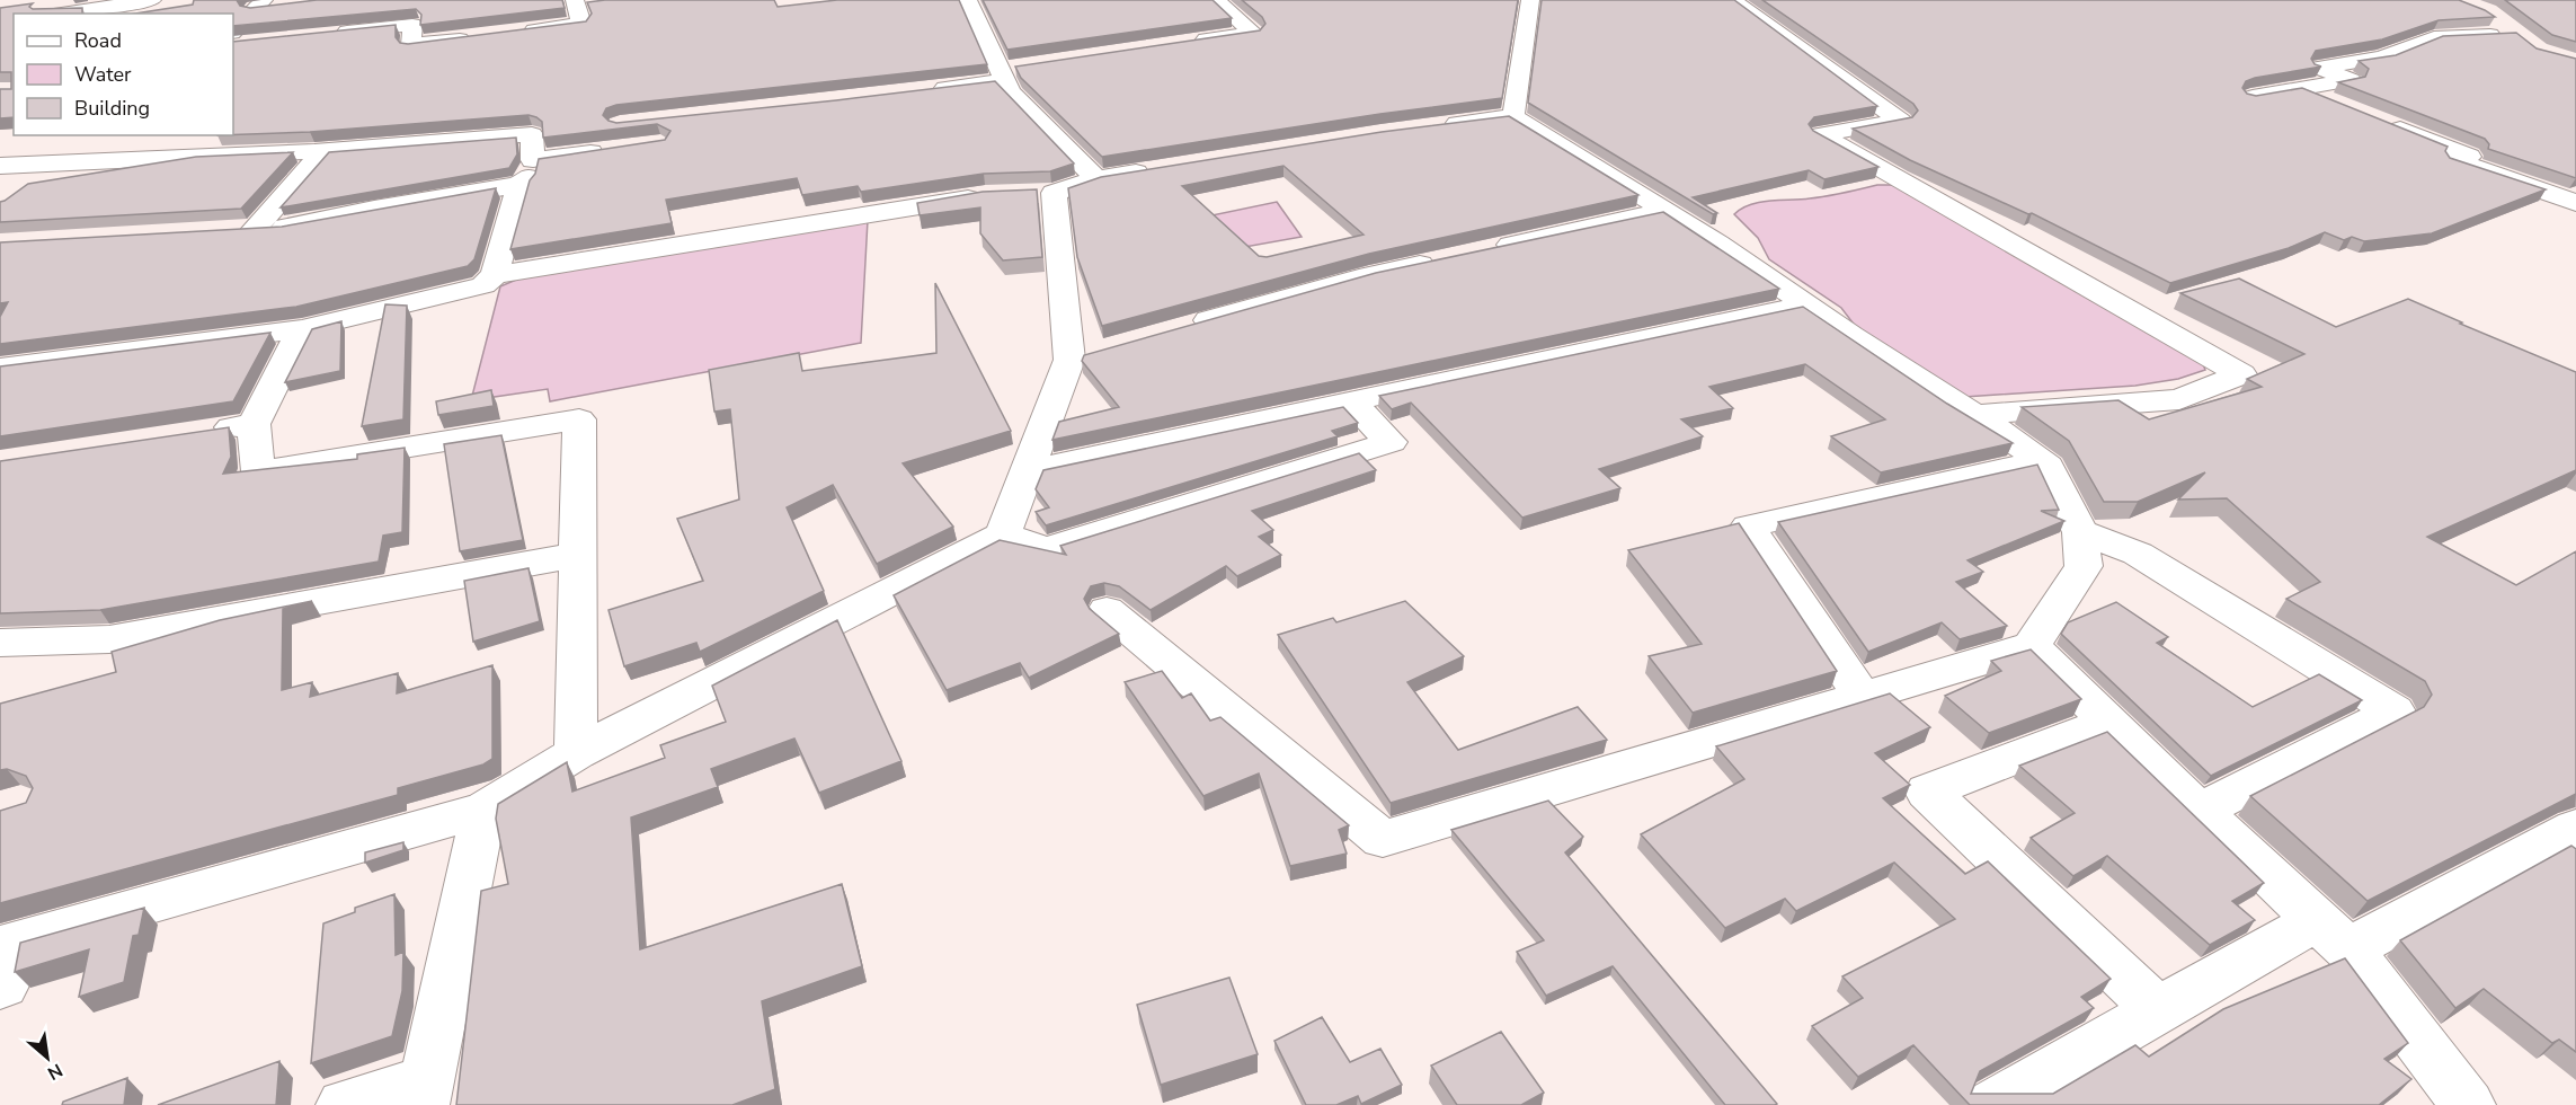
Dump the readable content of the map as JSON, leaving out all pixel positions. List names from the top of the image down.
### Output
{
  "legend": ["Road", "Water", "Building"],
  "north": "bottom right"
}
